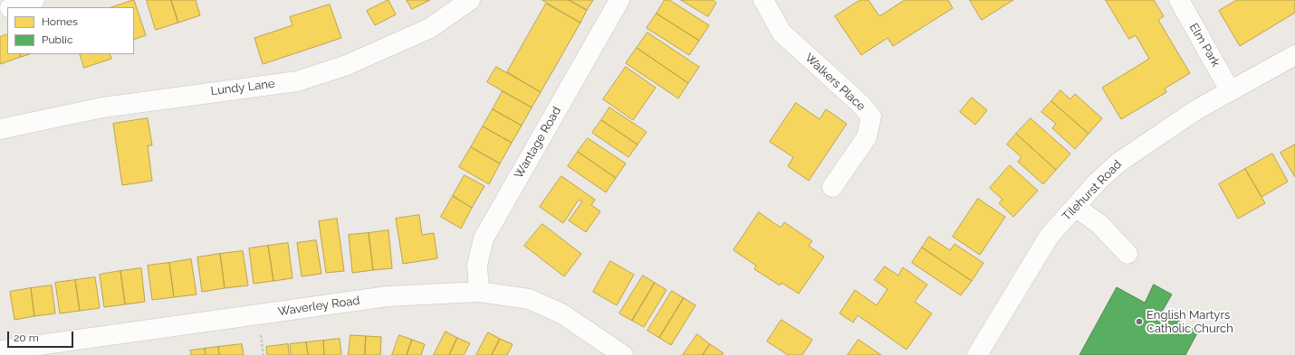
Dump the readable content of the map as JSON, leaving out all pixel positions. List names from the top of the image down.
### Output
{
  "streets": {
    "street": [
      "Elm Park",
      "Walkers Place",
      "Lundy Lane",
      "Wantage Road",
      "Tilehurst Road",
      "Waverley Road"
    ]
  },
  "crossings": [
    ["Elm Park", "Tilehurst Road"],
    ["Wantage Road", "Waverley Road"]
  ],
  "places": ["English Martyrs Catholic Church"],
  "legend": ["Homes", "Public"],
  "scale_bar": "20 m"
}
